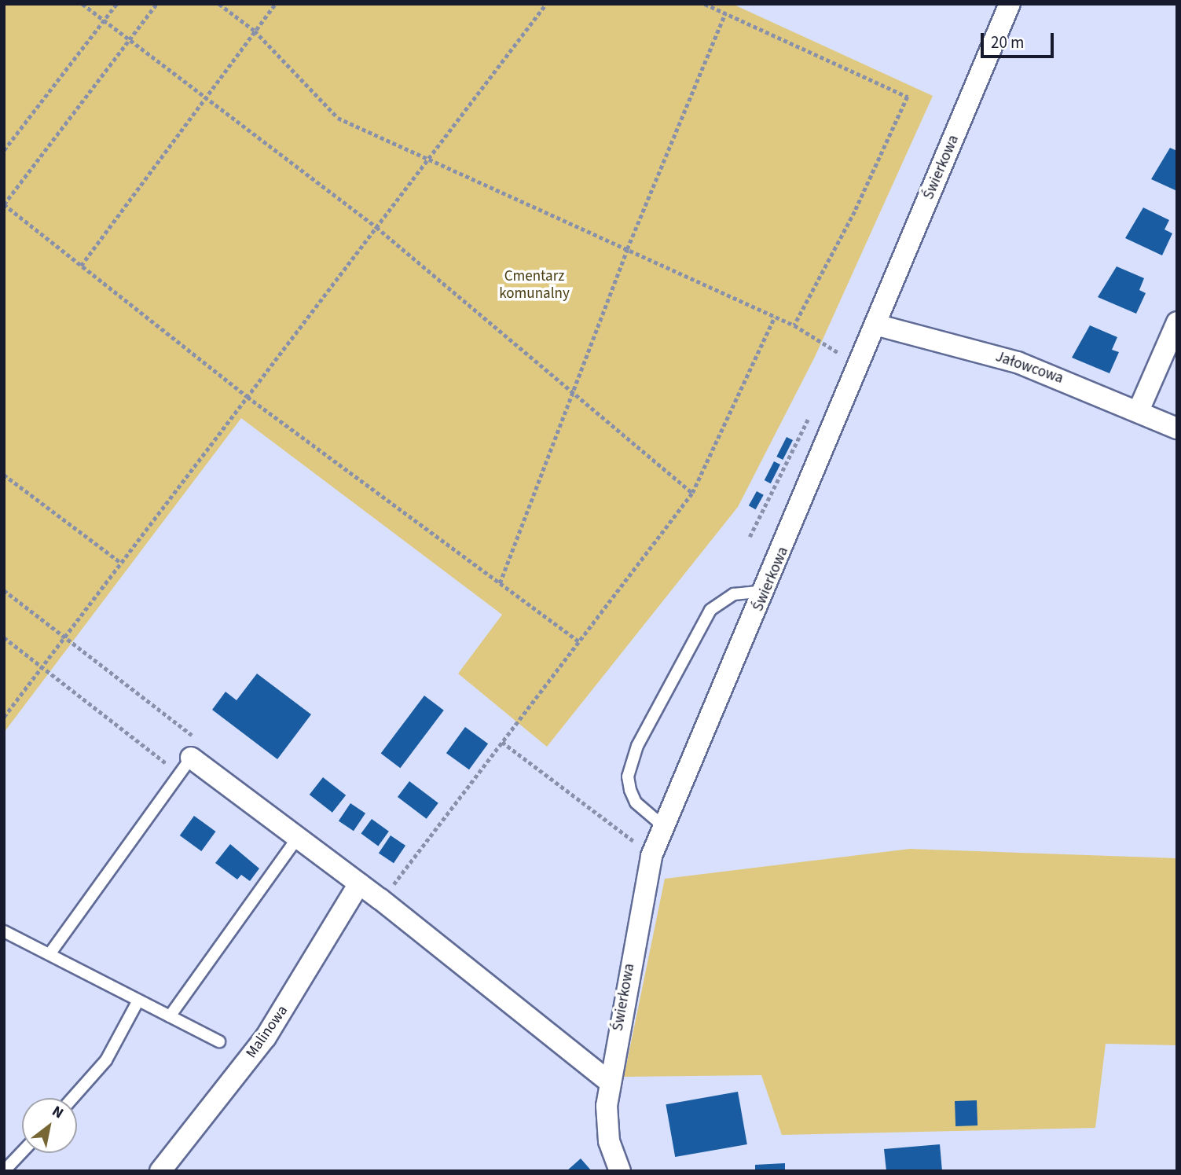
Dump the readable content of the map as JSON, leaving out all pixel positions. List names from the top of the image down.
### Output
{
  "streets": {
    "street": ["Świerkowa", "Jałowcowa", "Malinowa"]
  },
  "crossings": [
    ["Świerkowa", "Jałowcowa"]
  ],
  "parks": ["Cmentarz komunalny"],
  "scale_bar": "20 m",
  "north": "top right"
}
